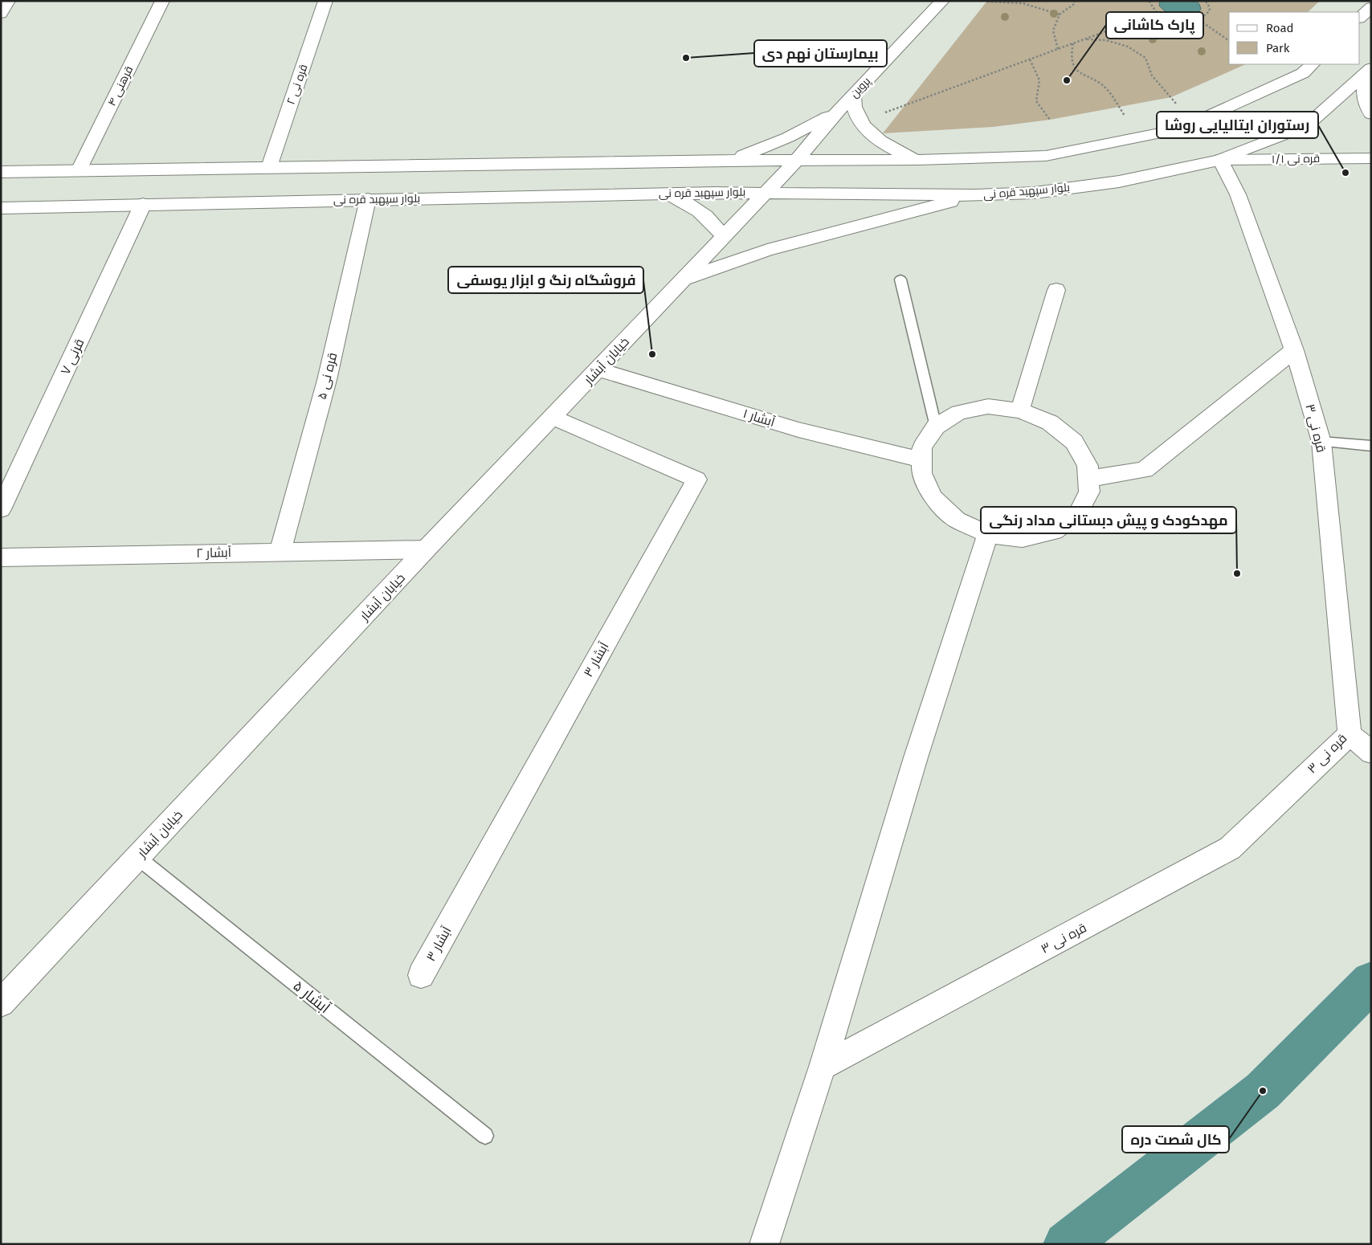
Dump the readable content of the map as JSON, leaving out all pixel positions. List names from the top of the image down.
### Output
{
  "streets": {
    "street": [
      "قره نی ۲",
      "قرهنی ۴",
      "پروین",
      "قره نی ۱/۱",
      "بلوار سپهبد قره نی",
      "قرنی ۷",
      "خیابان آبشار",
      "قره نی ۵",
      "آبشار ۱",
      "قره نی ۳",
      "آبشار ۲",
      "آبشار ۳"
    ],
    "lane": ["َآبشار ۵"]
  },
  "crossings": [
    ["پروین", "بلوار سپهبد قره نی"],
    ["پروین", "خیابان آبشار"],
    ["قره نی ۱/۱", "بلوار سپهبد قره نی"],
    ["قره نی ۱/۱", "قره نی ۳"],
    ["بلوار سپهبد قره نی", "قرنی ۷"],
    ["بلوار سپهبد قره نی", "خیابان آبشار"],
    ["بلوار سپهبد قره نی", "قره نی ۵"],
    ["بلوار سپهبد قره نی", "قره نی ۳"],
    ["خیابان آبشار", "آبشار ۱"],
    ["خیابان آبشار", "آبشار ۲"],
    ["خیابان آبشار", "آبشار ۳"],
    ["خیابان آبشار", "َآبشار ۵"],
    ["قره نی ۵", "آبشار ۲"]
  ],
  "places": [
    "بیمارستان نهم دی",
    "پارک کاشانی",
    "رستوران ایتالیایی روشا",
    "فروشگاه رنگ و ابزار یوسفی",
    "مهدکودک و پیش دبستانی مداد رنگی",
    "کال شصت دره"
  ],
  "legend": ["Road", "Park"]
}
